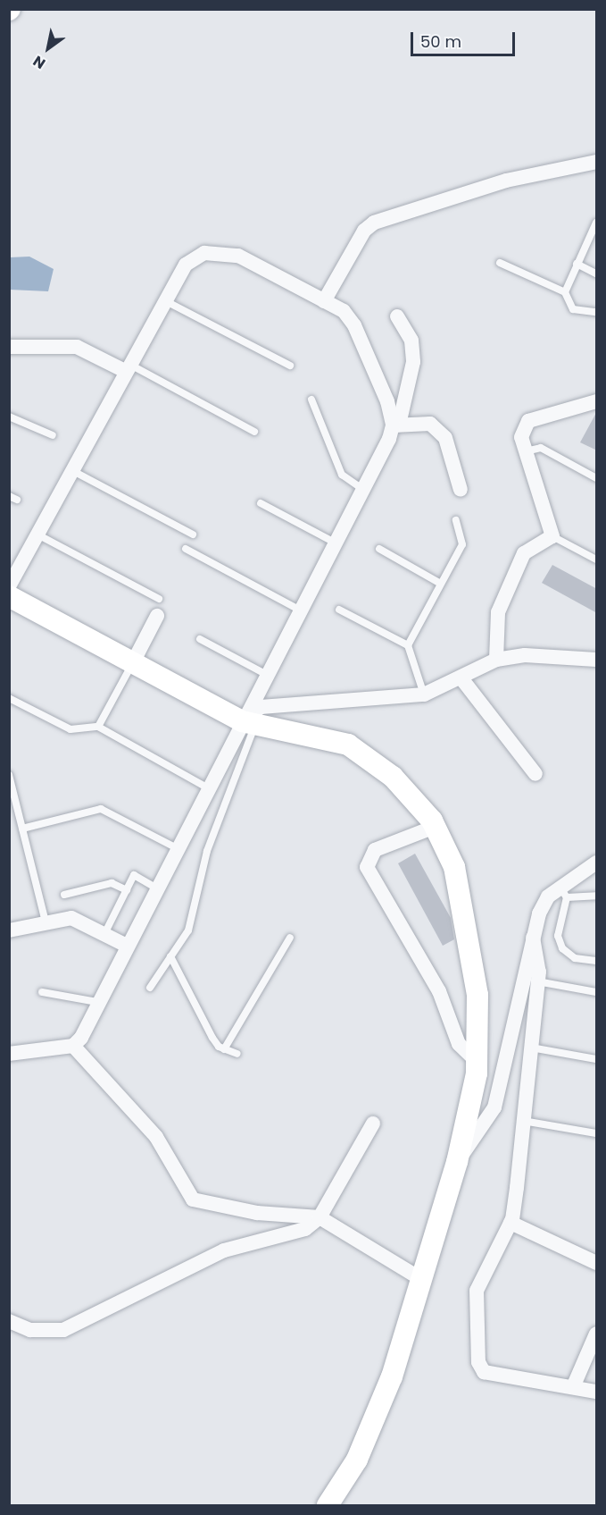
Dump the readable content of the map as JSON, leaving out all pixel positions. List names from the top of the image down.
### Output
{
  "scale_bar": "50 m",
  "north": "bottom left"
}
